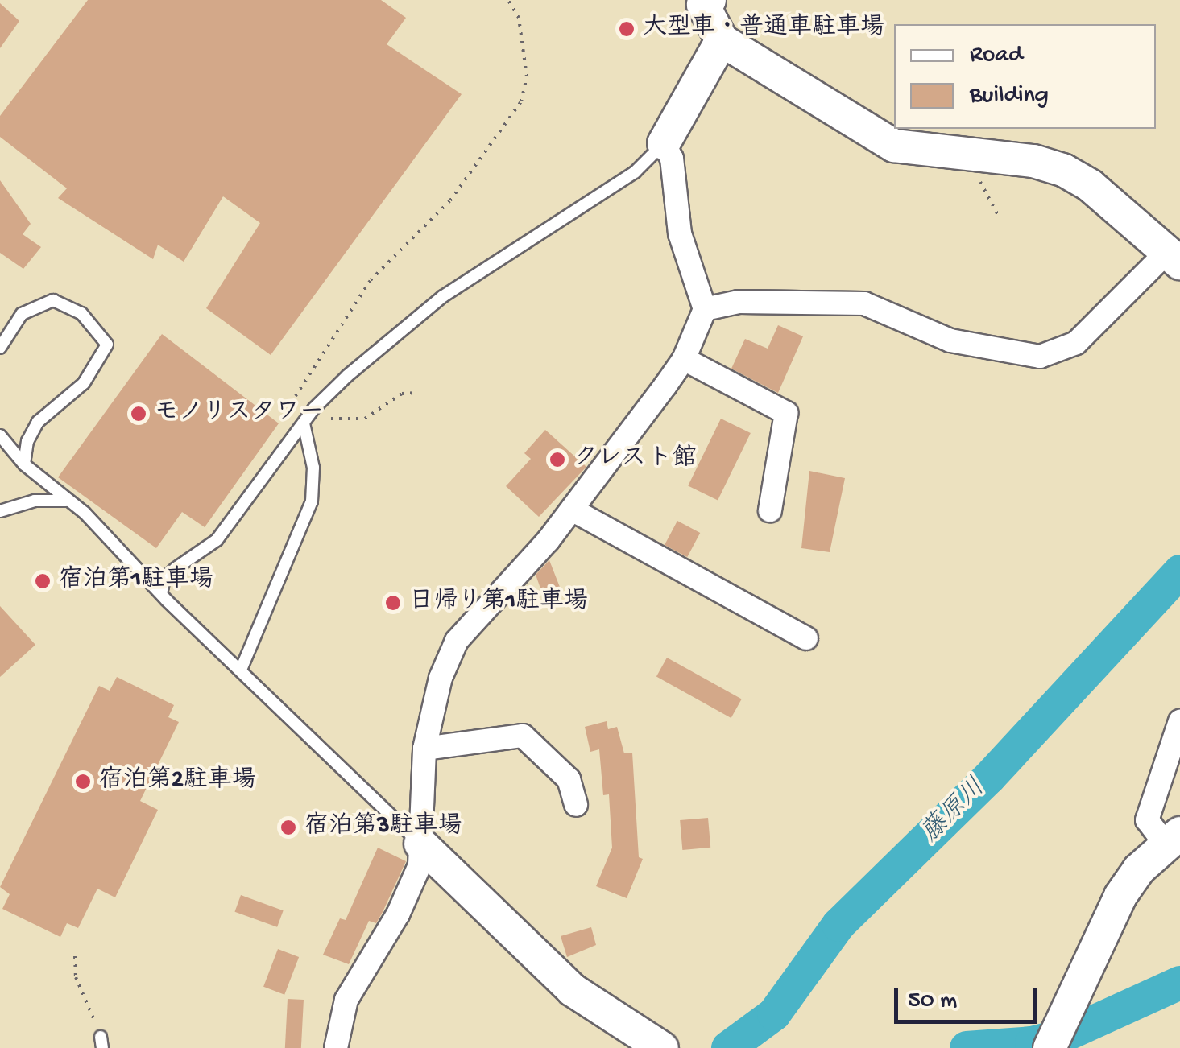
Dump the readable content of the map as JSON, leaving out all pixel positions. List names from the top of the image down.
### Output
{
  "water": ["藤原川"],
  "places": [
    "大型車・普通車駐車場",
    "モノリスタワー",
    "クレスト館",
    "宿泊第1駐車場",
    "日帰り第1駐車場",
    "宿泊第2駐車場",
    "宿泊第3駐車場"
  ],
  "legend": ["Road", "Building"],
  "scale_bar": "50 m"
}
